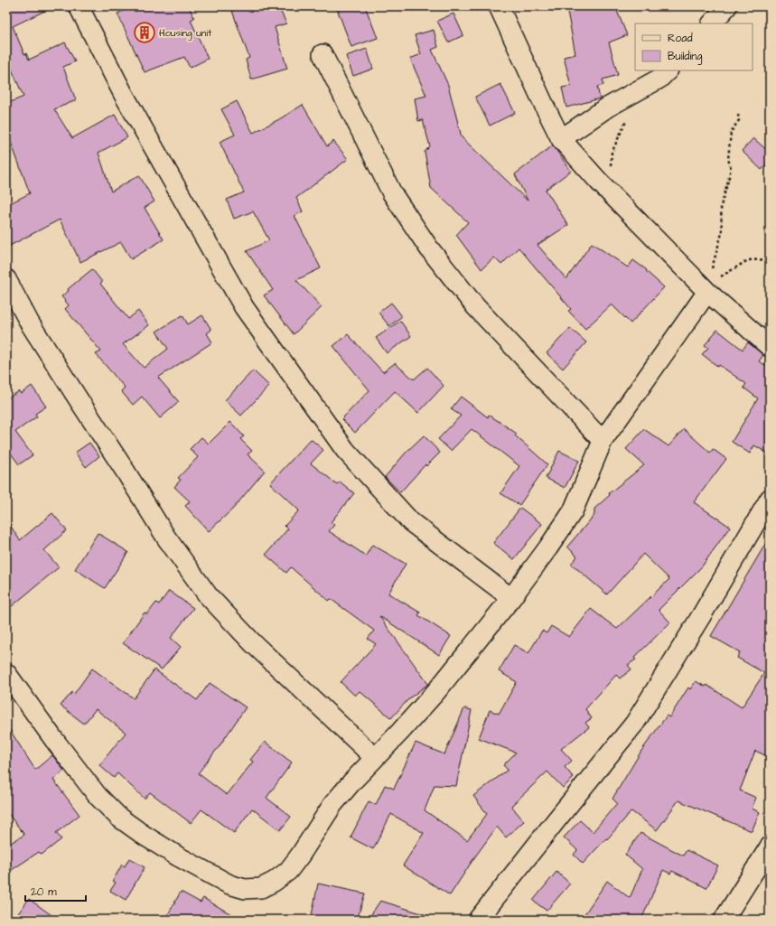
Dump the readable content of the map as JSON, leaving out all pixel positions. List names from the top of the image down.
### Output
{
  "places": {
    "building": ["Housing unit"]
  },
  "legend": ["Road", "Building"],
  "scale_bar": "20 m"
}
